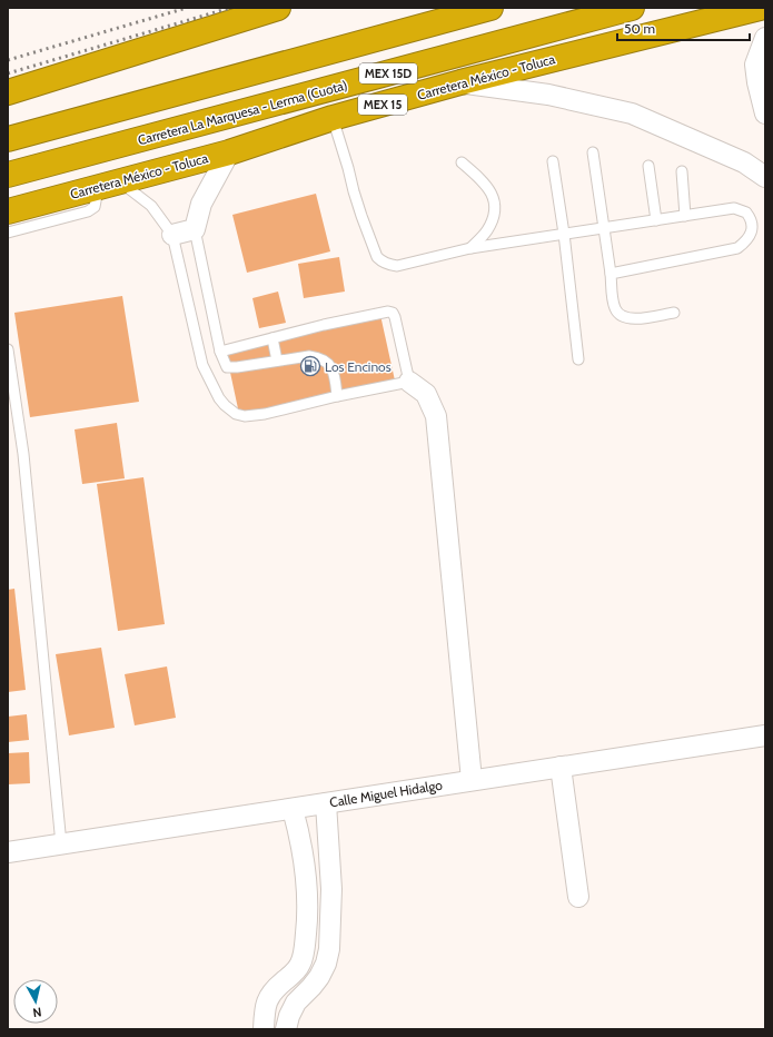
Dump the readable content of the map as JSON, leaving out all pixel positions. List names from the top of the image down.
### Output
{
  "streets": {
    "highway": [
      "MEX 15D",
      "Carretera México - Toluca",
      "MEX 15",
      "Carretera La Marquesa - Lerma (Cuota)"
    ],
    "street": ["Calle Miguel Hidalgo"]
  },
  "places": {
    "fuel station": ["Los Encinos"]
  },
  "scale_bar": "50 m",
  "north": "bottom"
}
